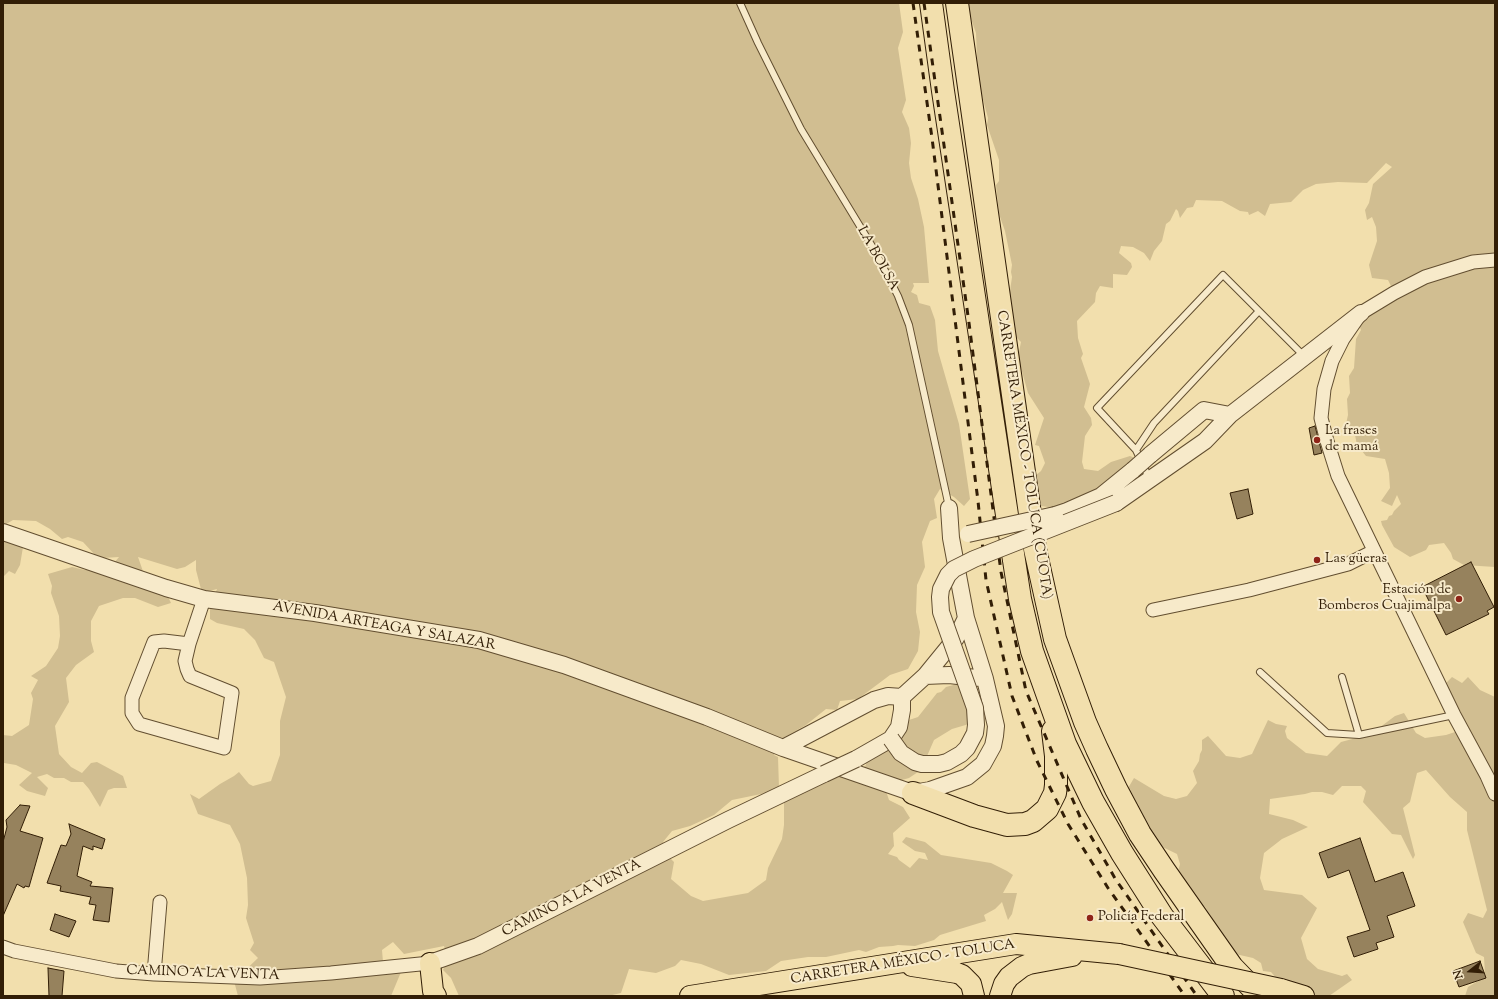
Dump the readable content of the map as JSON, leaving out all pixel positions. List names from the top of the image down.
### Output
{
  "streets": {
    "highway": ["CARRETERA MÉXICO - TOLUCA (CUOTA)"],
    "main road": ["CARRETERA MÉXICO - TOLUCA"],
    "street": ["LA BOLSA", "AVENIDA ARTEAGA Y SALAZAR", "CAMINO A LA VENTA"]
  },
  "places": [
    "La frases de mamá",
    "Las güeras",
    "Estación de Bomberos Cuajimalpa",
    "Policía Federal"
  ],
  "north": "left"
}
